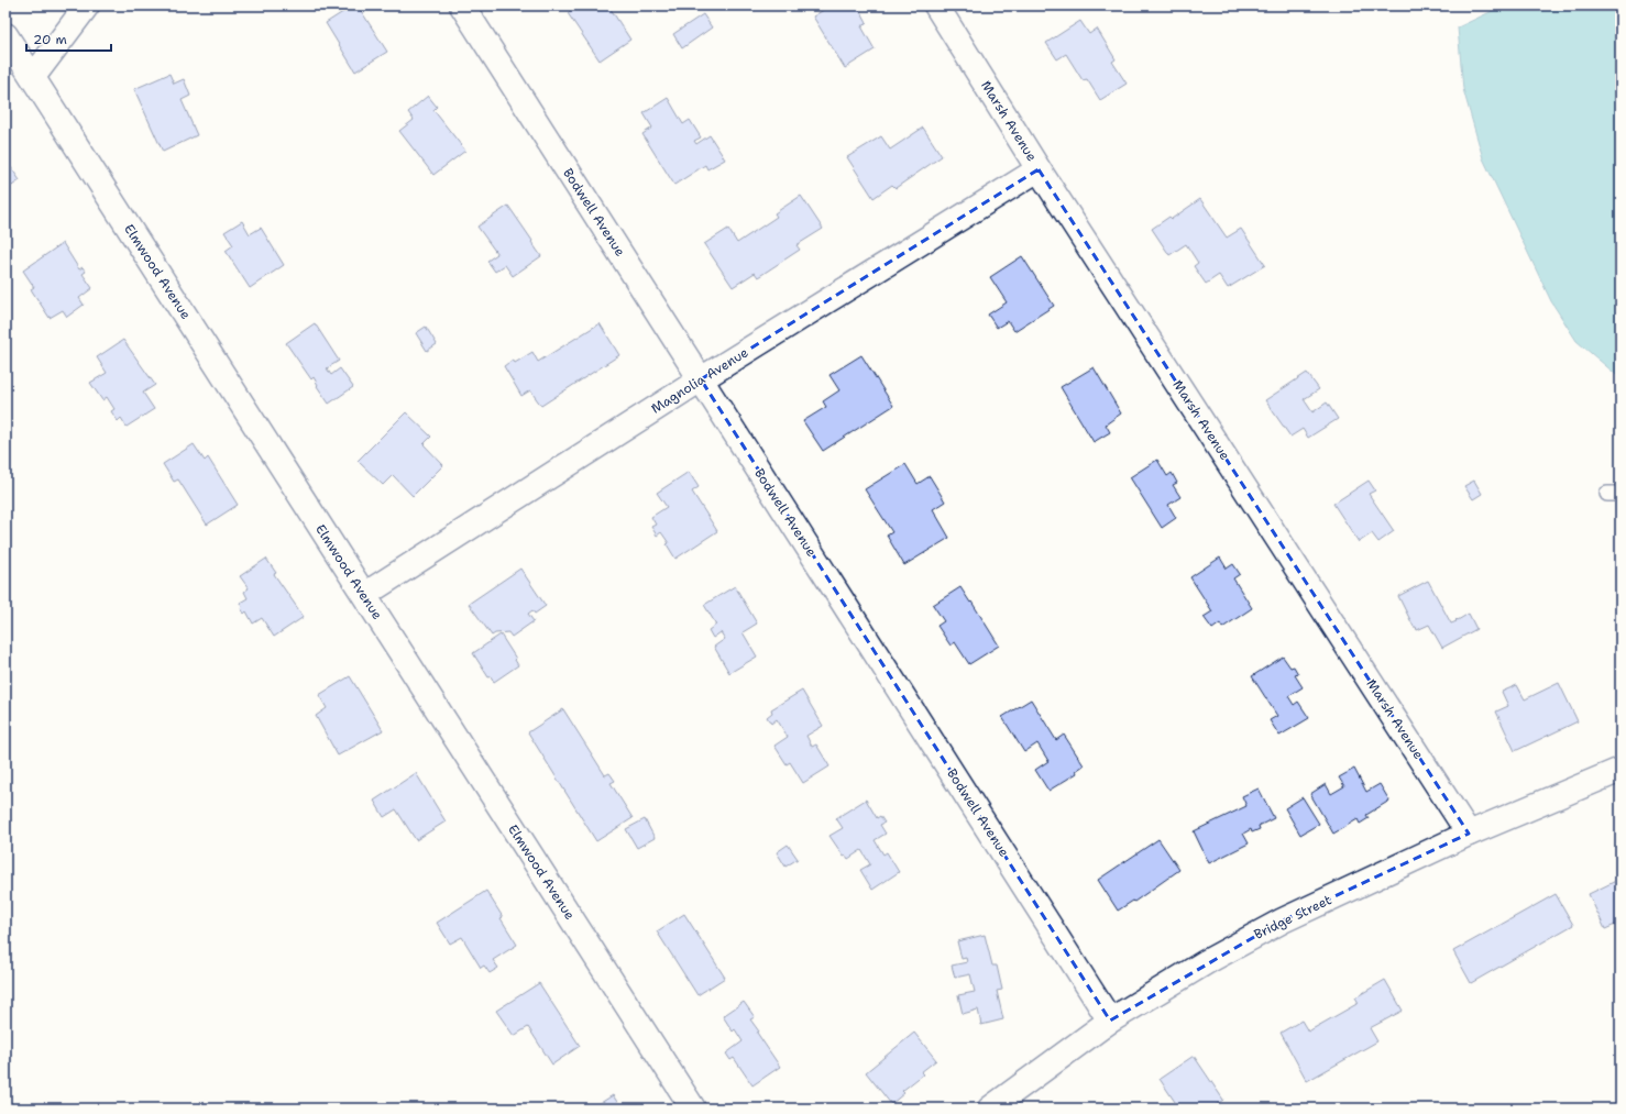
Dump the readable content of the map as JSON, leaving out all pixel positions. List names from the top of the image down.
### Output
{
  "streets": {
    "street": [
      "Marsh Avenue",
      "Bodwell Avenue",
      "Elmwood Avenue",
      "Magnolia Avenue",
      "Bridge Street"
    ]
  },
  "crossings": [
    ["Marsh Avenue", "Magnolia Avenue"],
    ["Marsh Avenue", "Bridge Street"],
    ["Bodwell Avenue", "Magnolia Avenue"],
    ["Bodwell Avenue", "Bridge Street"],
    ["Elmwood Avenue", "Magnolia Avenue"]
  ],
  "scale_bar": "20 m"
}
